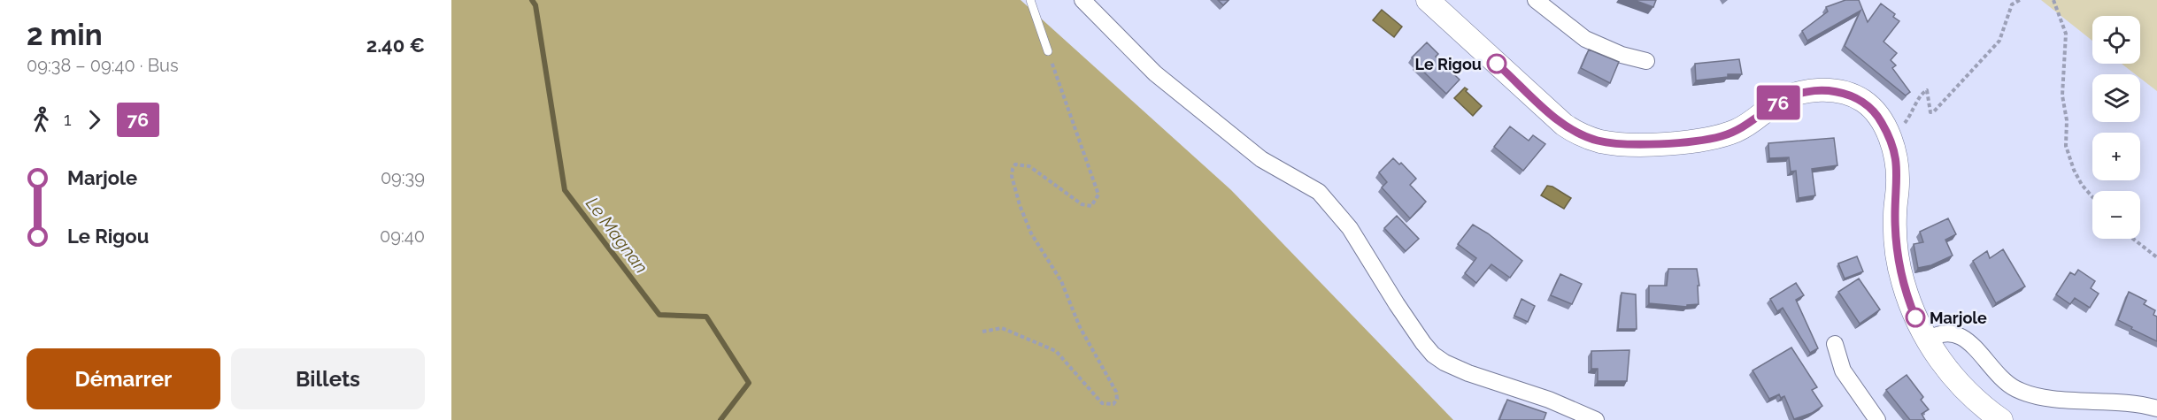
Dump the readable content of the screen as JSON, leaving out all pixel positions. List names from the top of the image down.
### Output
{
  "water": ["Le Magnan"],
  "places": ["Le Rigou", "Marjole"],
  "lines": ["bus line 76"],
  "page": {
    "heading": ["2 min", "09:38 – 09:40 · Bus", "2.40 €"],
    "on_map": "76",
    "map_buttons": ["+", "−"],
    "legs": ["1", "76"],
    "list": [
      {
        "name": "Marjole",
        "value": "09:39"
      },
      {
        "name": "Le Rigou",
        "value": "09:40"
      }
    ],
    "buttons": ["Démarrer", "Billets"]
  }
}
